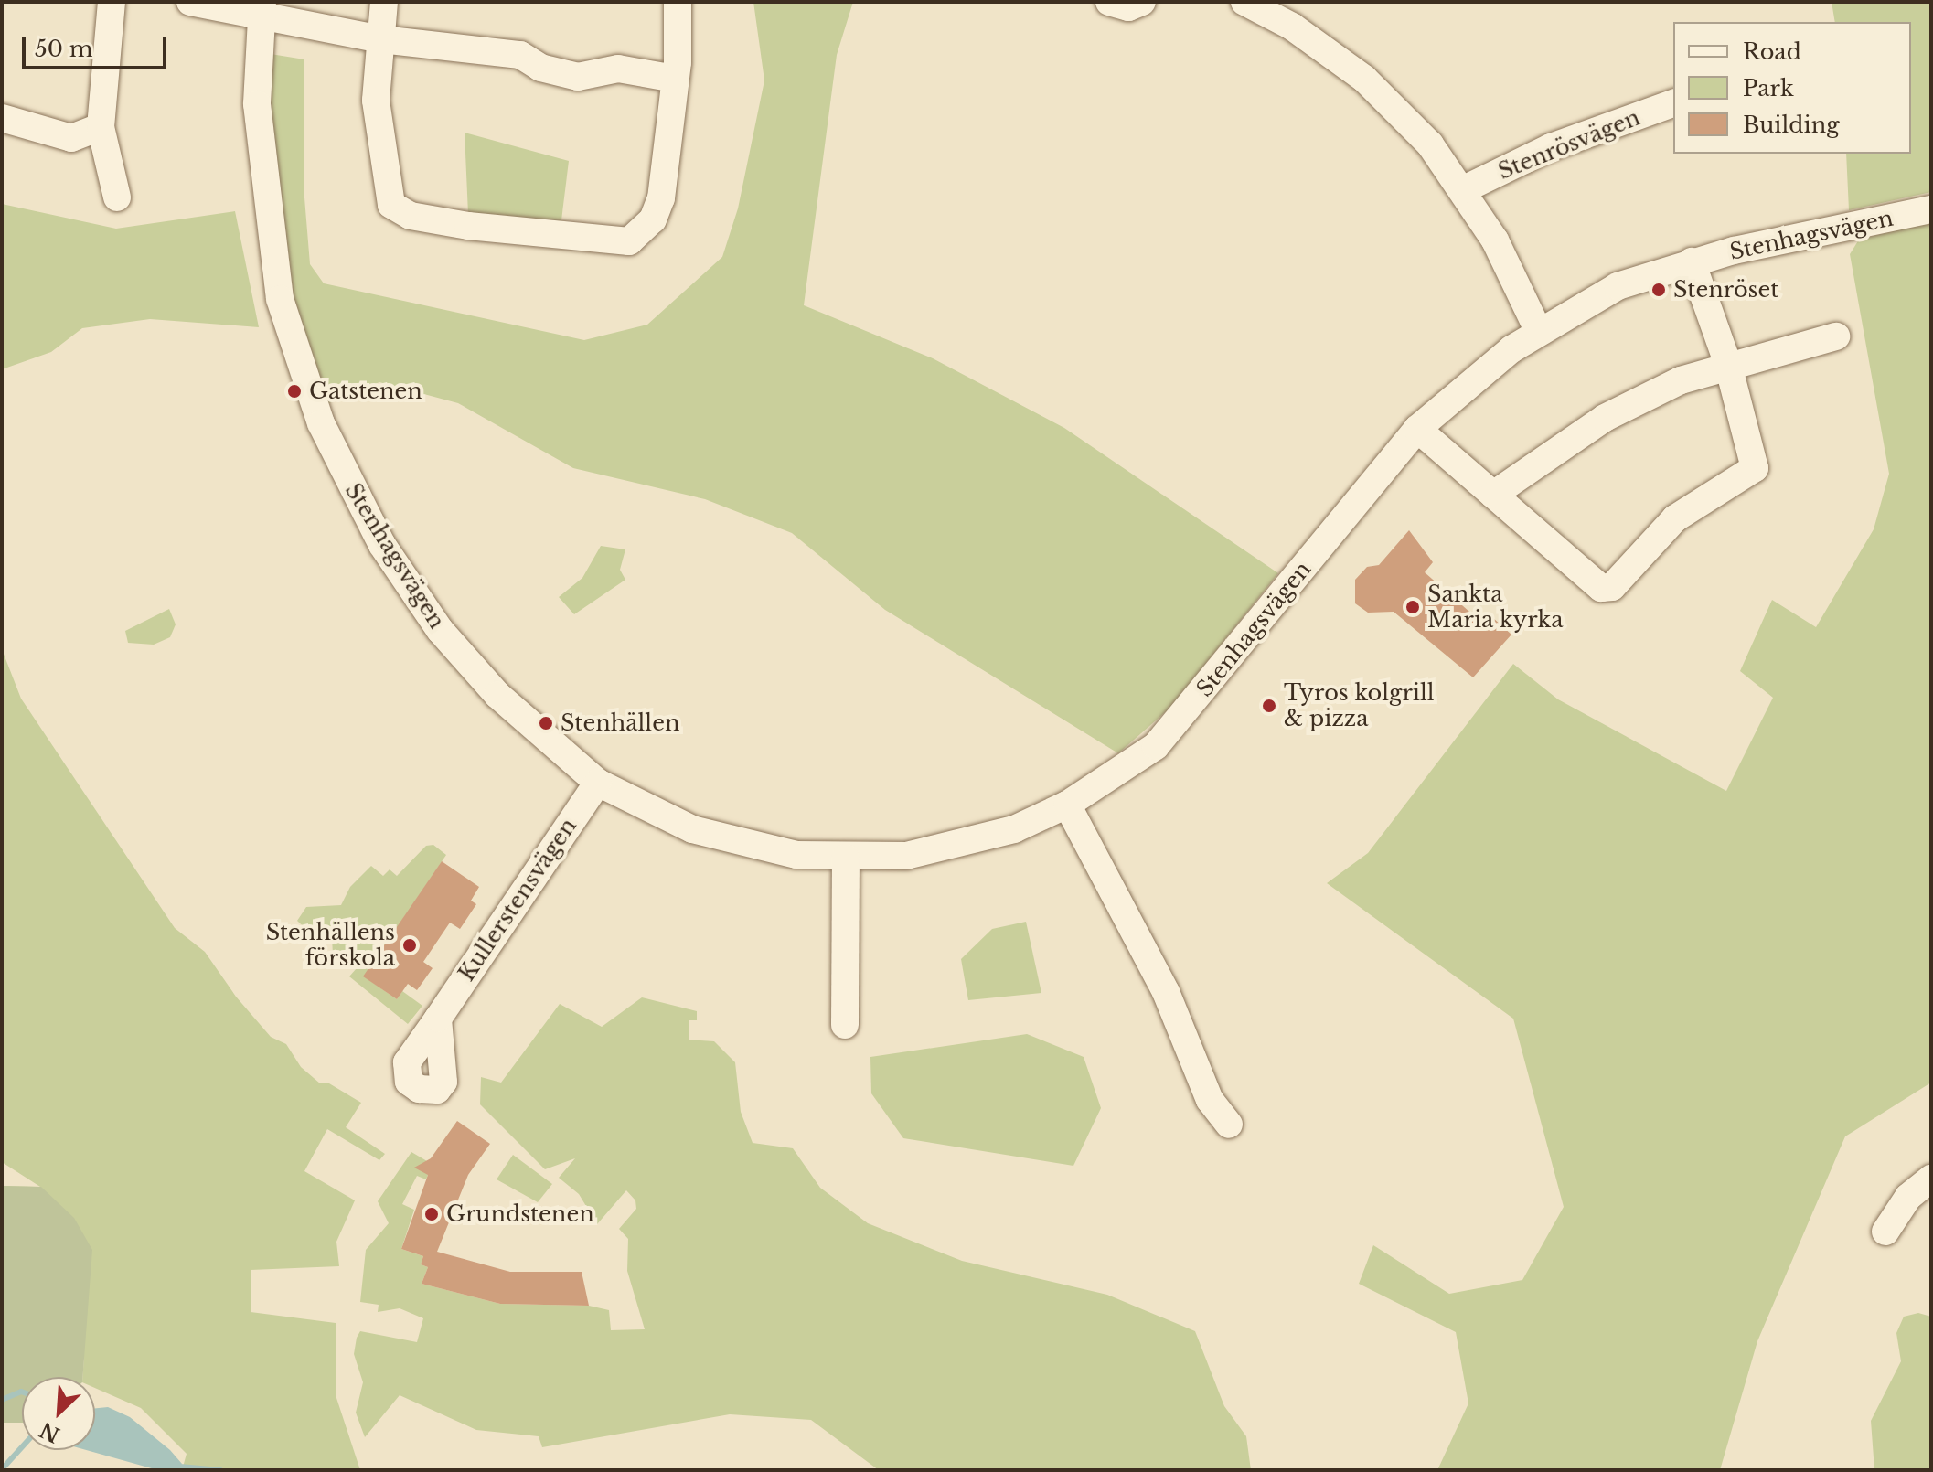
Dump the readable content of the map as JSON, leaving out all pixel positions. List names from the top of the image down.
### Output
{
  "streets": {
    "street": ["Stenrösvägen", "Stenhagsvägen", "Kullerstensvägen"]
  },
  "crossings": [
    ["Stenhagsvägen", "Kullerstensvägen"]
  ],
  "places": [
    "Stenröset",
    "Gatstenen",
    "Sankta Maria kyrka",
    "Tyros kolgrill & pizza",
    "Stenhällen",
    "Stenhällens förskola",
    "Grundstenen"
  ],
  "legend": ["Road", "Park", "Building"],
  "scale_bar": "50 m",
  "north": "bottom left"
}
